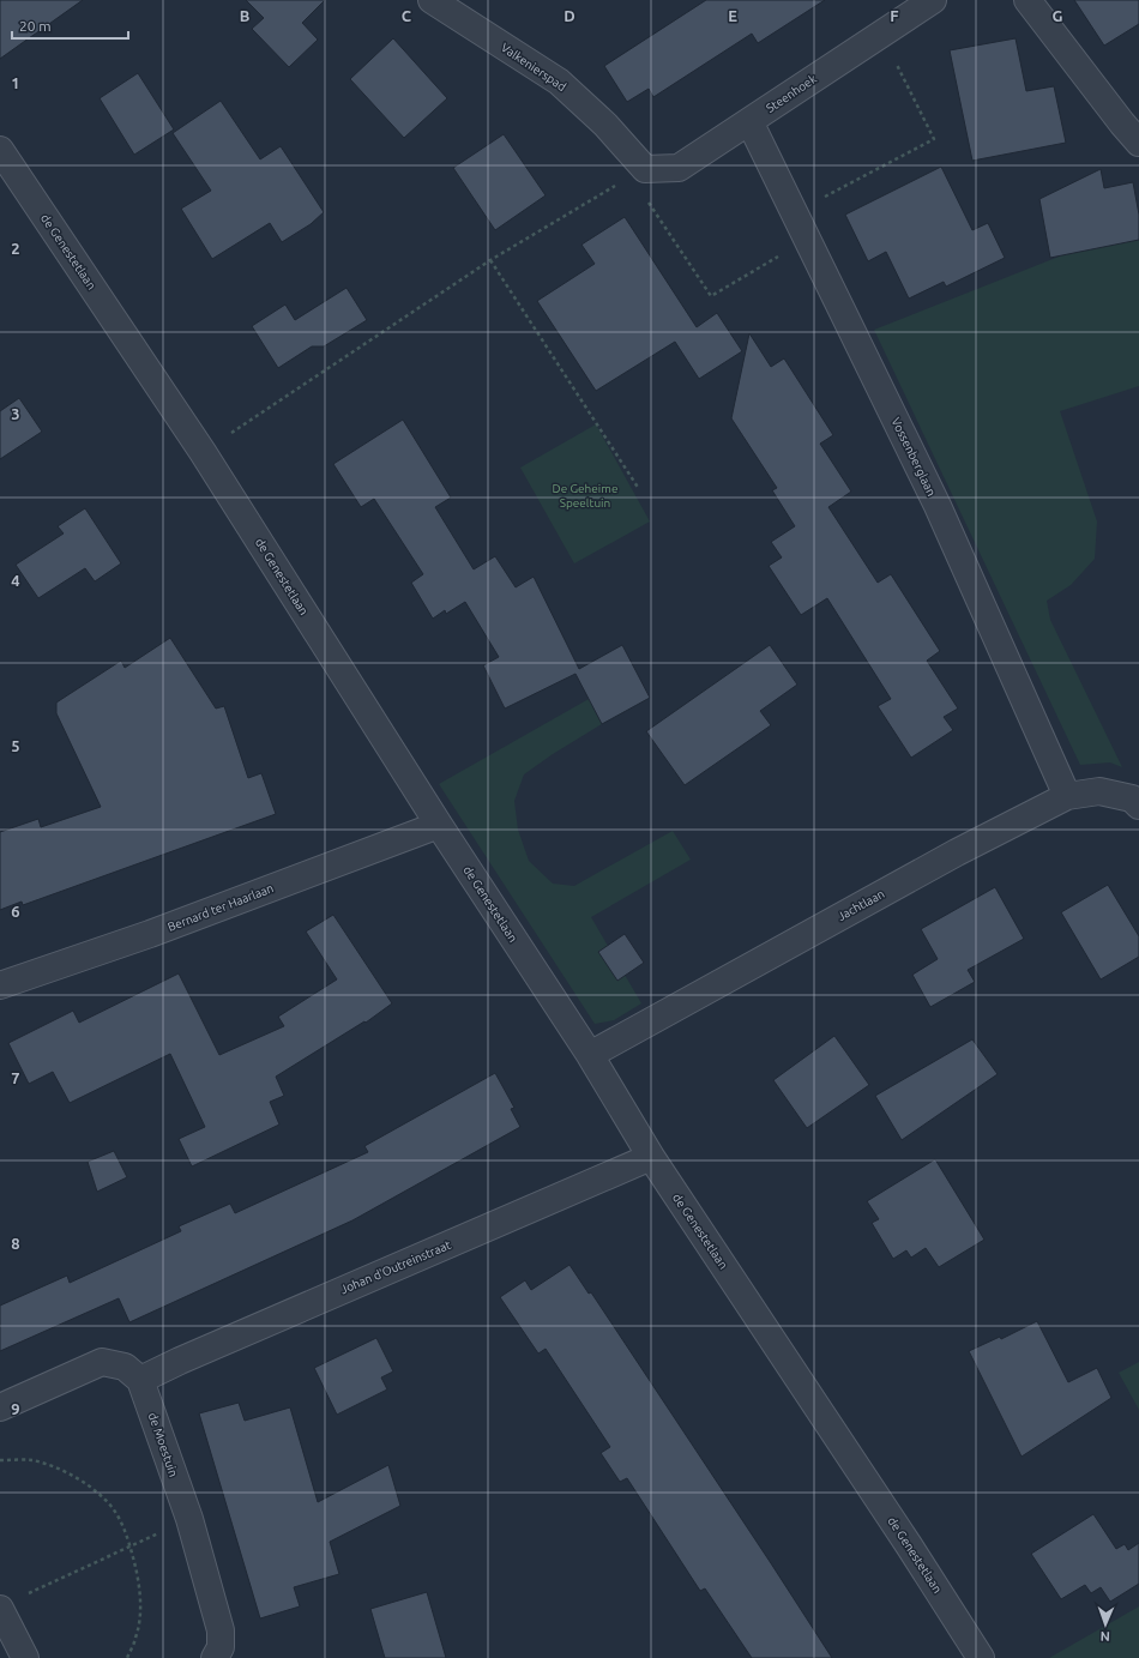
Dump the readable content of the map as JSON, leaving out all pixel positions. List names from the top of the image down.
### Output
{
  "streets": {
    "street": [
      "Valkenierspad",
      "Steenhoek",
      "de Genestetlaan",
      "Vossenberglaan",
      "Jachtlaan",
      "Bernard ter Haarlaan",
      "Johan d'Outreinstraat",
      "de Moestuin"
    ]
  },
  "crossings": [
    ["Valkenierspad", "Steenhoek"],
    ["Steenhoek", "Vossenberglaan"],
    ["de Genestetlaan", "Jachtlaan"],
    ["de Genestetlaan", "Bernard ter Haarlaan"],
    ["de Genestetlaan", "Johan d'Outreinstraat"],
    ["Vossenberglaan", "Jachtlaan"],
    ["Johan d'Outreinstraat", "de Moestuin"]
  ],
  "parks": ["De Geheime Speeltuin"],
  "scale_bar": "20 m",
  "north": "bottom",
  "grid": {
    "columns": [
      "B",
      "C",
      "D",
      "E",
      "F",
      "G"
    ],
    "rows": [
      "1",
      "2",
      "3",
      "4",
      "5",
      "6",
      "7",
      "8",
      "9"
    ]
  }
}
